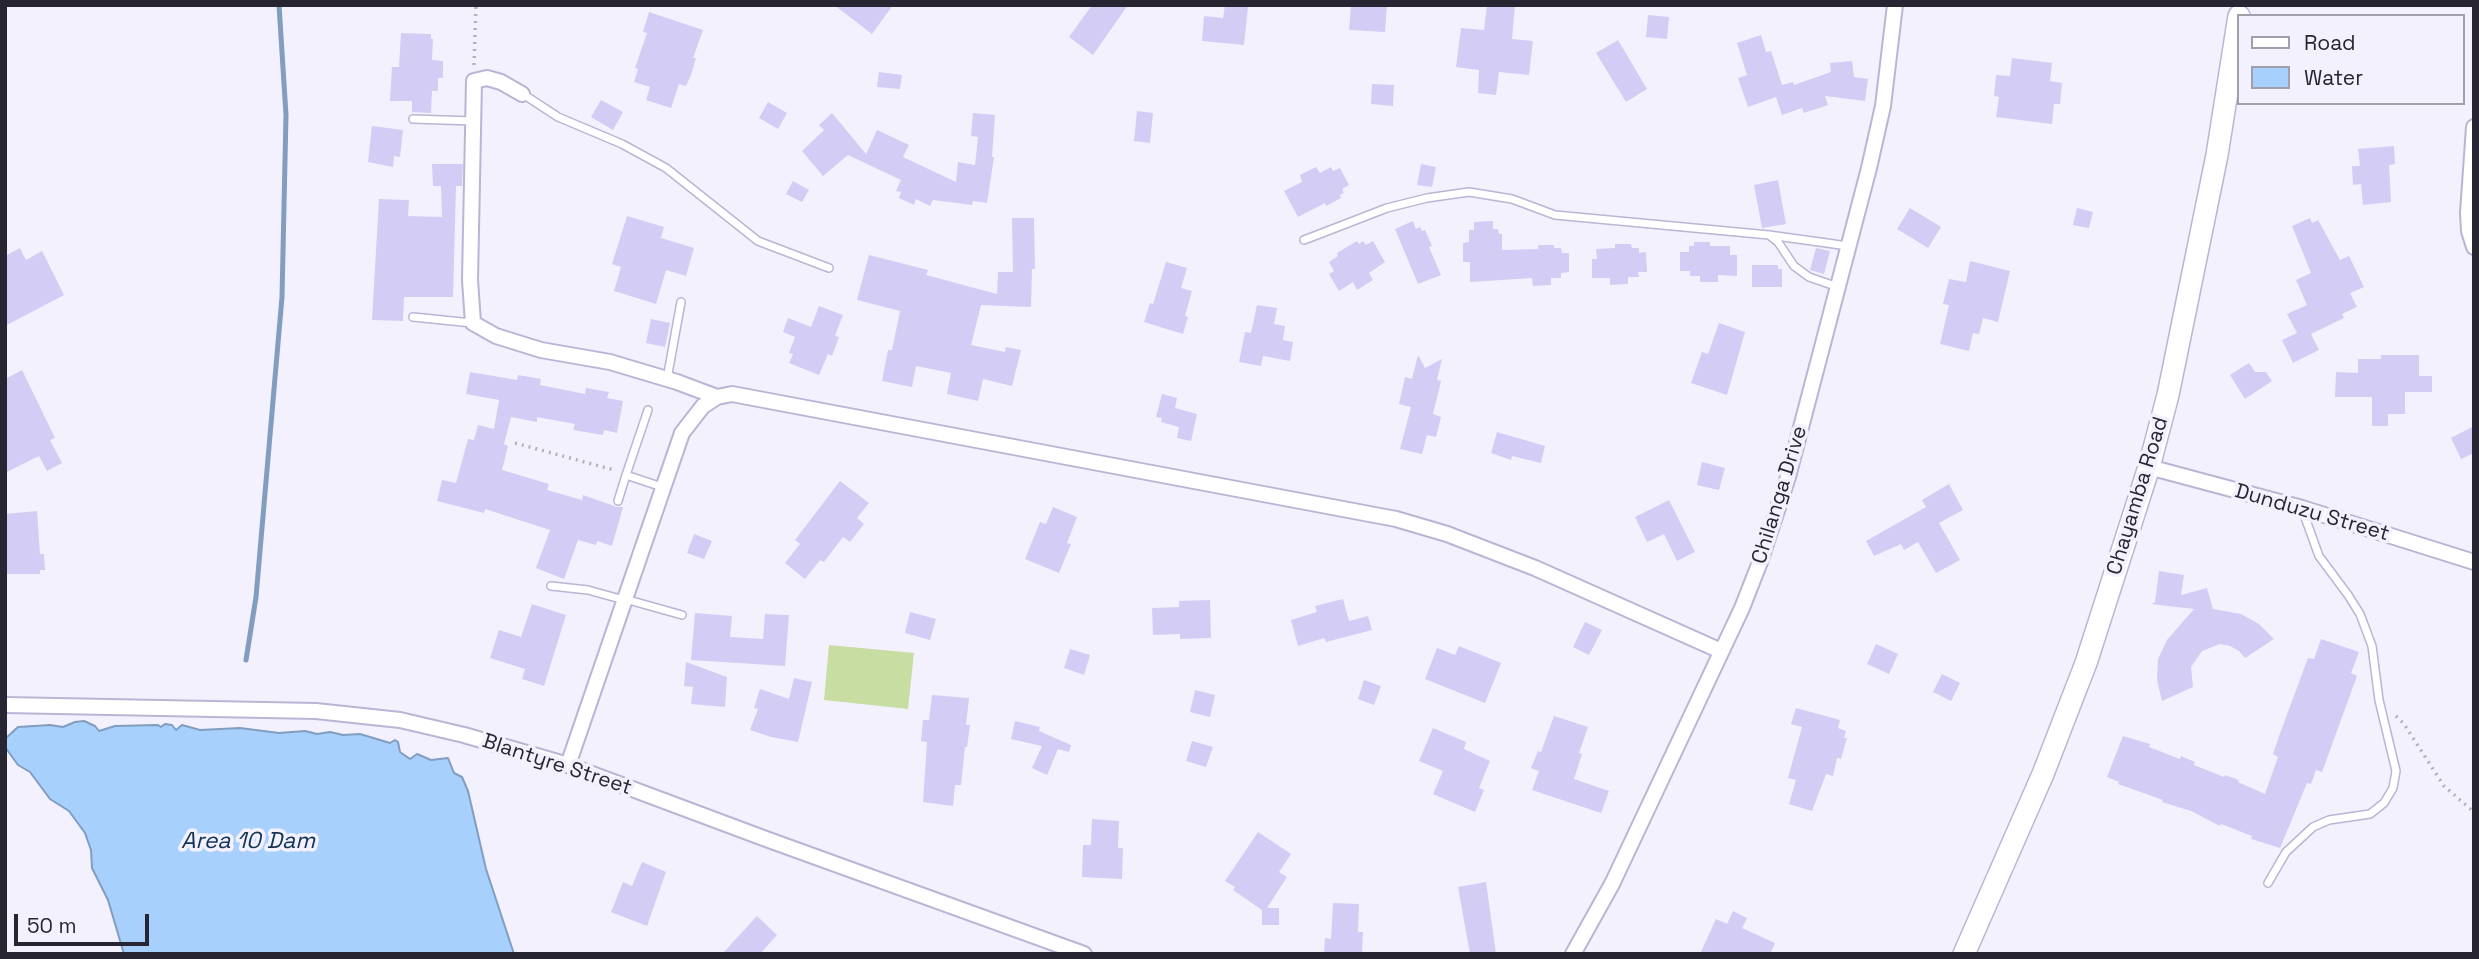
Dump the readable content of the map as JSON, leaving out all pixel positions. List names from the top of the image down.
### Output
{
  "streets": {
    "street": [
      "Chilanga Drive",
      "Chayamba Road",
      "Dunduzu Street",
      "Blantyre Street"
    ]
  },
  "crossings": [
    ["Chayamba Road", "Dunduzu Street"]
  ],
  "water": ["Area 10 Dam"],
  "legend": ["Road", "Water"],
  "scale_bar": "50 m"
}
